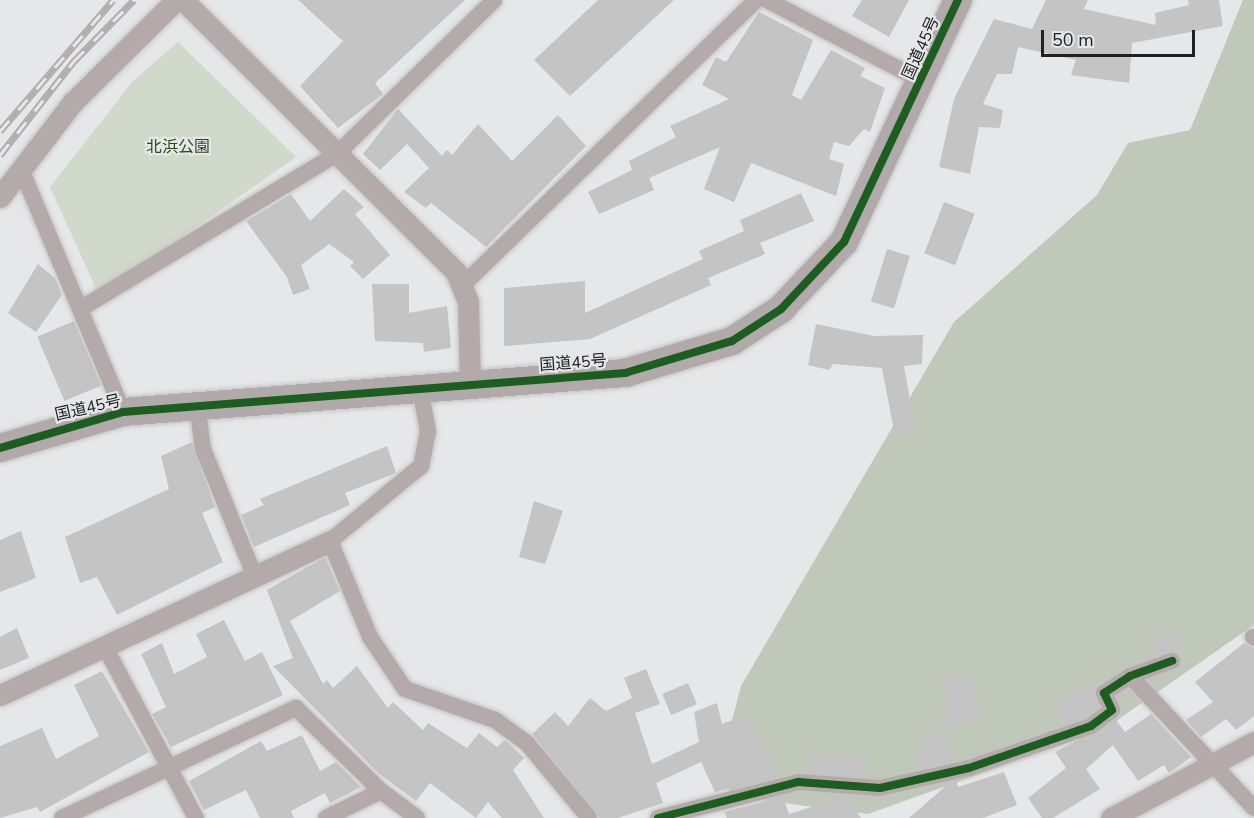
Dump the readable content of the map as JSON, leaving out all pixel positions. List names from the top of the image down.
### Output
{
  "streets": {
    "highway": ["国道45号"]
  },
  "parks": ["北浜公園"],
  "scale_bar": "50 m"
}
